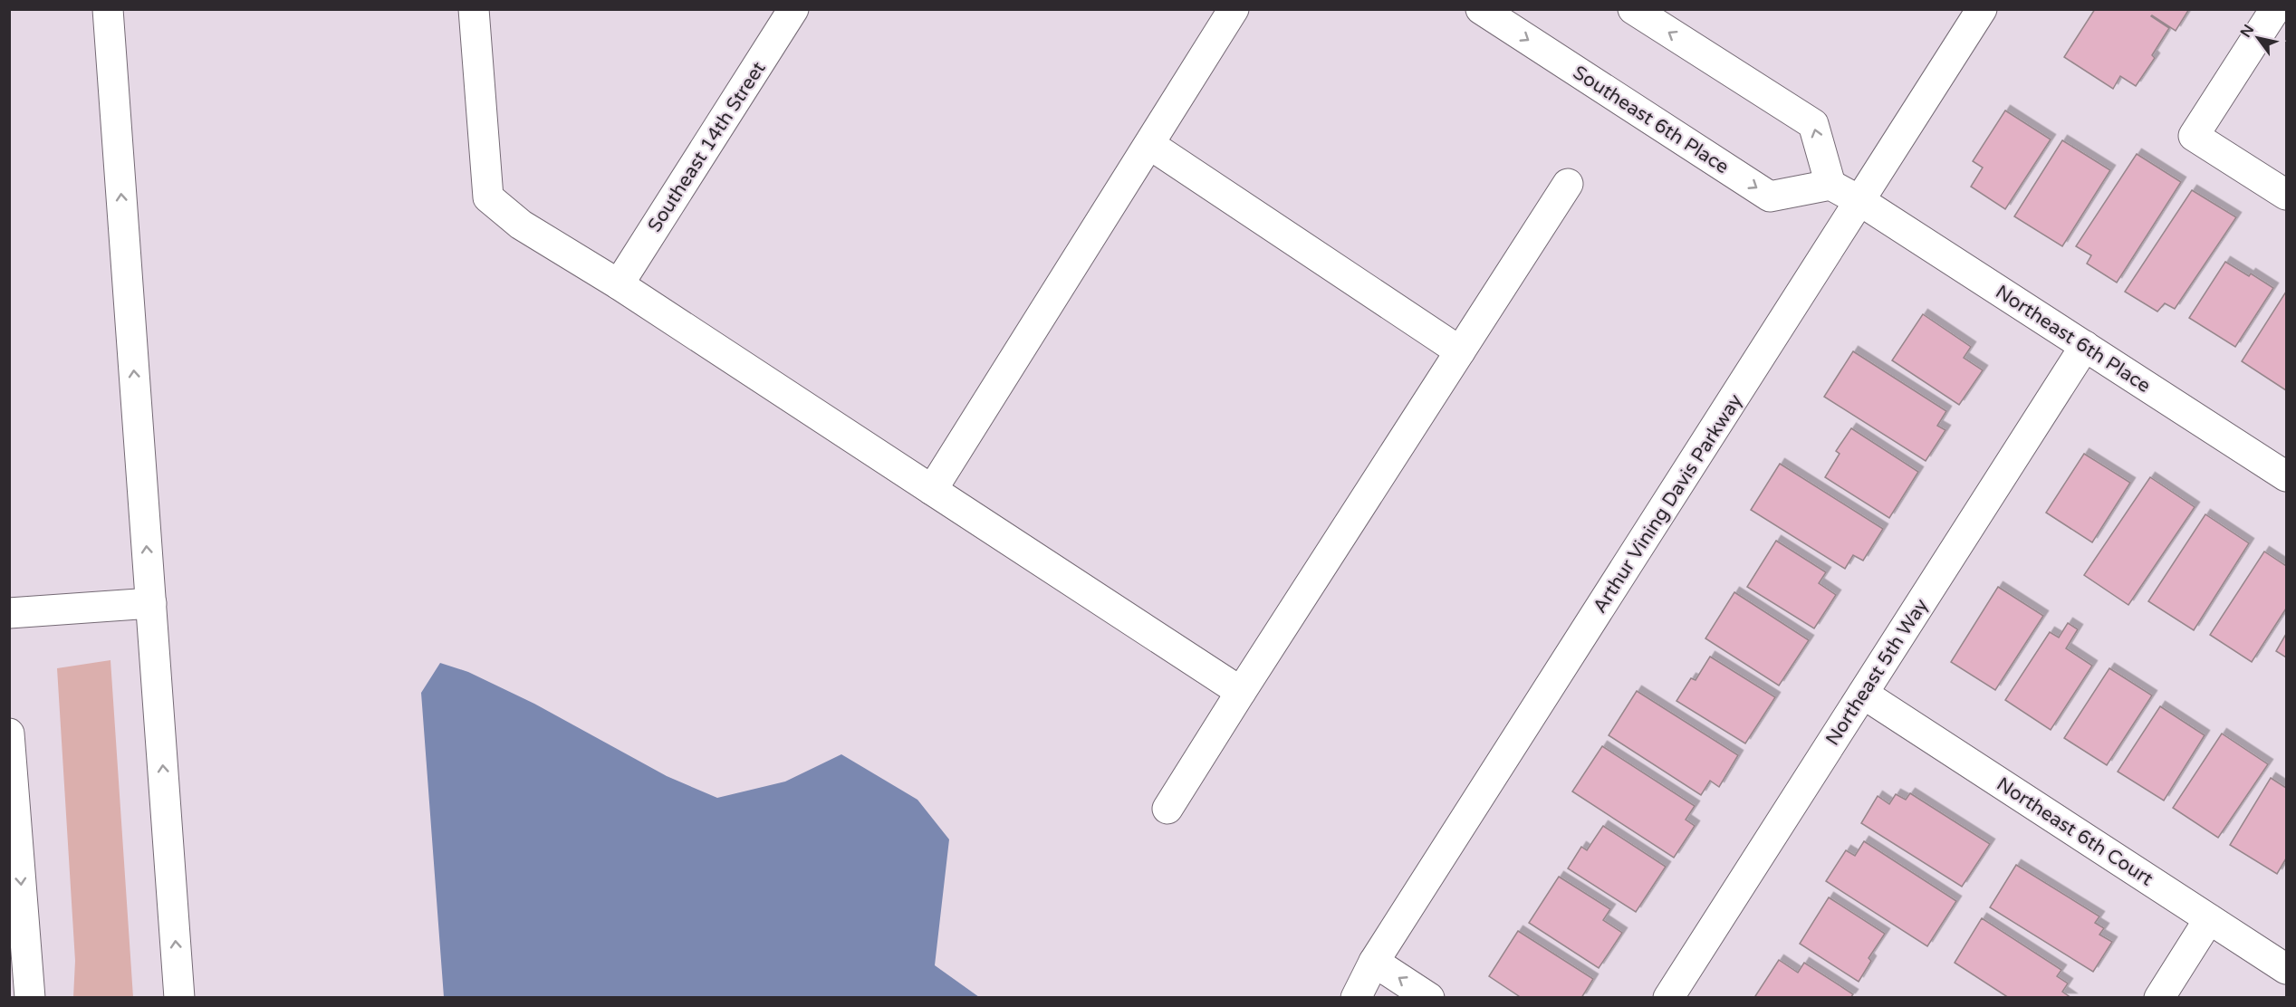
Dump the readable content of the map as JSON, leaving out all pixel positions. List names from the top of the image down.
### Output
{
  "streets": {
    "main road": [
      "Southeast 6th Place",
      "Southeast 14th Street",
      "Northeast 6th Place",
      "Arthur Vining Davis Parkway",
      "Northeast 5th Way",
      "Northeast 6th Court"
    ]
  },
  "crossings": [
    ["Northeast 6th Place", "Arthur Vining Davis Parkway"],
    ["Northeast 6th Place", "Northeast 5th Way"],
    ["Northeast 5th Way", "Northeast 6th Court"]
  ],
  "north": "top left"
}
